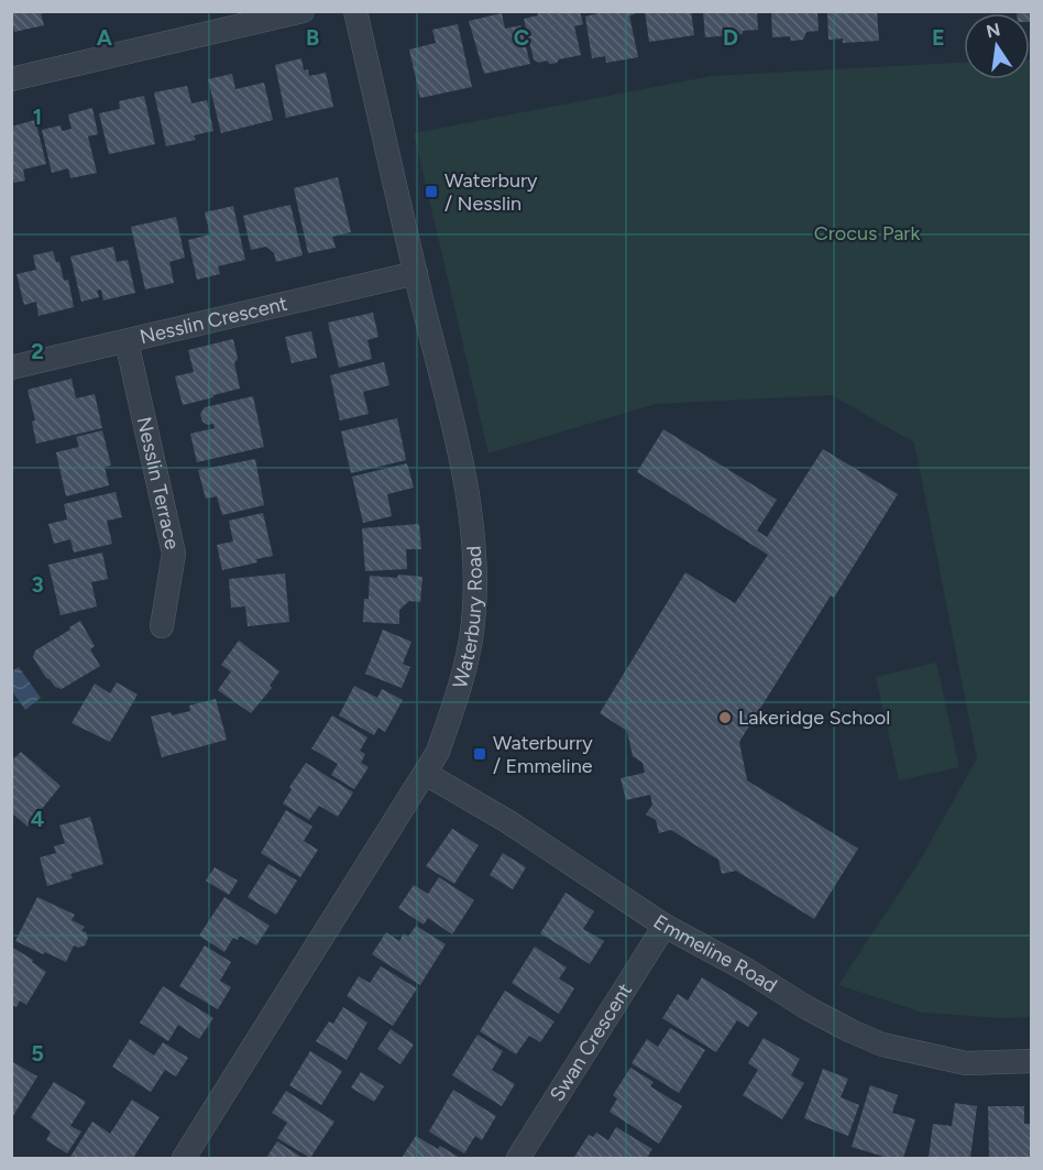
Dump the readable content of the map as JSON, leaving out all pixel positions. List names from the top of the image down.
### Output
{
  "streets": {
    "street": [
      "Nesslin Crescent",
      "Nesslin Terrace",
      "Waterbury Road",
      "Emmeline Road",
      "Swan Crescent"
    ]
  },
  "crossings": [
    ["Nesslin Crescent", "Nesslin Terrace"],
    ["Nesslin Crescent", "Waterbury Road"],
    ["Waterbury Road", "Emmeline Road"],
    ["Emmeline Road", "Swan Crescent"]
  ],
  "parks": ["Crocus Park"],
  "places": {
    "transit": ["Waterbury / Nesslin", "Waterburry / Emmeline"],
    "other": ["Lakeridge School"]
  },
  "north": "top",
  "grid": {
    "columns": [
      "A",
      "B",
      "C",
      "D",
      "E"
    ],
    "rows": [
      "1",
      "2",
      "3",
      "4",
      "5"
    ]
  }
}
